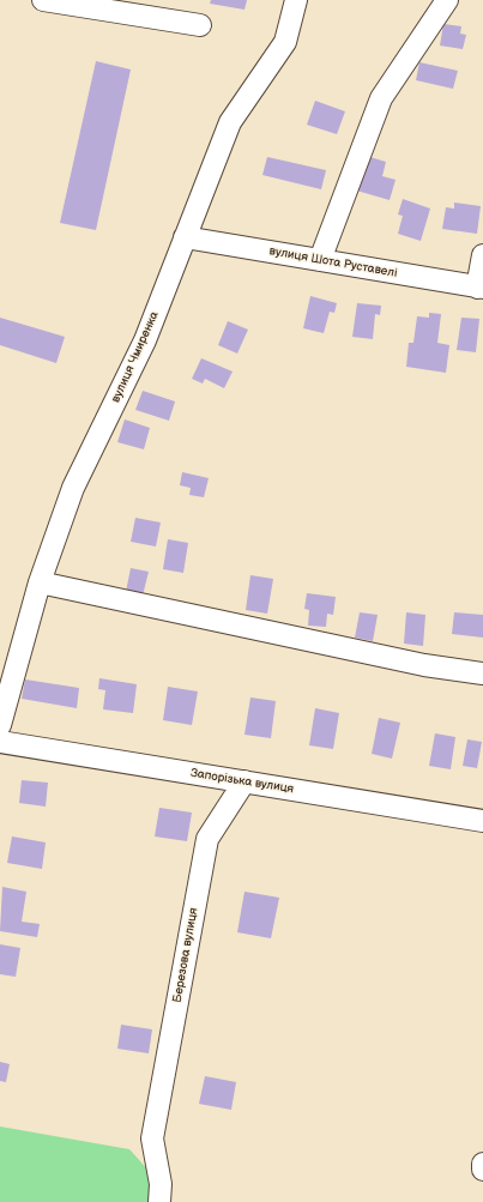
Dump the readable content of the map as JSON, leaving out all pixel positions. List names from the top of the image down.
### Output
{
  "streets": {
    "street": [
      "вулиця Шота Руставелі",
      "вулиця Чмиренка",
      "Запорізька вулиця",
      "Березова вулиця"
    ]
  },
  "crossings": [
    ["вулиця Шота Руставелі", "вулиця Чмиренка"],
    ["Запорізька вулиця", "Березова вулиця"]
  ]
}
